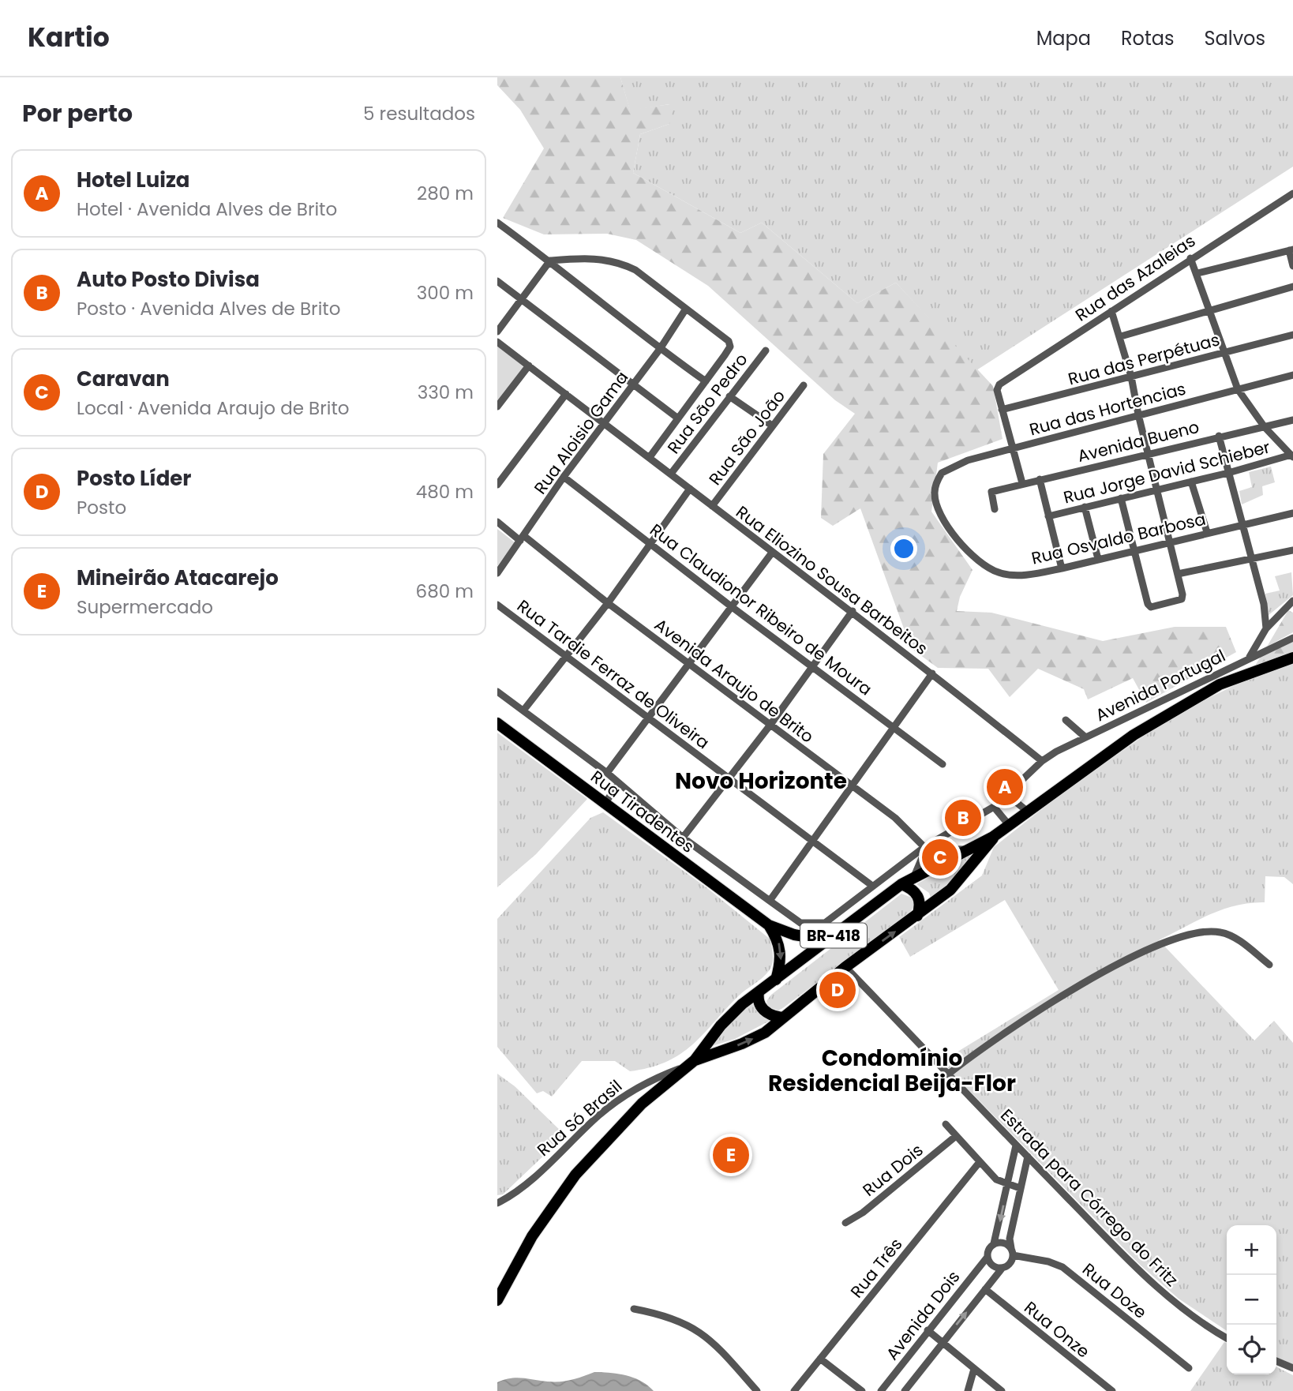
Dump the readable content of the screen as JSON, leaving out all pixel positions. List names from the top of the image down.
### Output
{
  "streets": {
    "main road": ["Rua Tiradentes", "BR-418"],
    "street": [
      "Rua das Azaleias",
      "Rua das Perpétuas",
      "Rua São Pedro",
      "Rua das Hortencias",
      "Rua Aloisio Gama",
      "Rua São João",
      "Avenida Bueno",
      "Rua Jorge David Schieber",
      "Rua Osvaldo Barbosa",
      "Rua Eliozino Sousa Barbeitos",
      "Rua Claudionor Ribeiro de Moura",
      "Rua Tardie Ferraz de Oliveira",
      "Avenida Araujo de Brito",
      "Avenida Portugal",
      "Rua Só Brasil",
      "Rua Dois",
      "Estrada para Córrego do Fritz",
      "Rua Três",
      "Rua Doze",
      "Avenida Dois",
      "Rua Onze"
    ]
  },
  "crossings": [
    ["Rua das Azaleias", "Rua das Perpétuas"],
    ["Rua São Pedro", "Rua Eliozino Sousa Barbeitos"],
    ["Rua das Hortencias", "Rua Osvaldo Barbosa"],
    ["Rua Aloisio Gama", "Rua Eliozino Sousa Barbeitos"],
    ["Rua Aloisio Gama", "Rua Claudionor Ribeiro de Moura"],
    ["Rua Aloisio Gama", "Avenida Araujo de Brito"],
    ["Rua São João", "Rua Eliozino Sousa Barbeitos"],
    ["Rua Eliozino Sousa Barbeitos", "Avenida Portugal"],
    ["Rua Tardie Ferraz de Oliveira", "Avenida Portugal"],
    ["Avenida Araujo de Brito", "Avenida Portugal"],
    ["Rua Tiradentes", "BR-418"],
    ["BR-418", "Rua Só Brasil"],
    ["BR-418", "Estrada para Córrego do Fritz"],
    ["Estrada para Córrego do Fritz", "Avenida Dois"],
    ["Rua Doze", "Avenida Dois"],
    ["Avenida Dois", "Rua Onze"]
  ],
  "districts": ["Novo Horizonte", "Condomínio Residencial Beija-Flor"],
  "page": {
    "header": "Kartio",
    "nav": ["Mapa", "Rotas", "Salvos"],
    "heading": ["Por perto", "5 resultados"],
    "list": [
      {
        "mark": "A",
        "name": "Hotel Luiza",
        "note": "Hotel · Avenida Alves de Brito",
        "value": "280 m"
      },
      {
        "mark": "B",
        "name": "Auto Posto Divisa",
        "note": "Posto · Avenida Alves de Brito",
        "value": "300 m"
      },
      {
        "mark": "C",
        "name": "Caravan",
        "note": "Local · Avenida Araujo de Brito",
        "value": "330 m"
      },
      {
        "mark": "D",
        "name": "Posto Líder",
        "note": "Posto",
        "value": "480 m"
      },
      {
        "mark": "E",
        "name": "Mineirão Atacarejo",
        "note": "Supermercado",
        "value": "680 m"
      }
    ],
    "pins": [
      "A",
      "B",
      "C",
      "D",
      "E"
    ],
    "map_buttons": ["+", "−"]
  }
}
